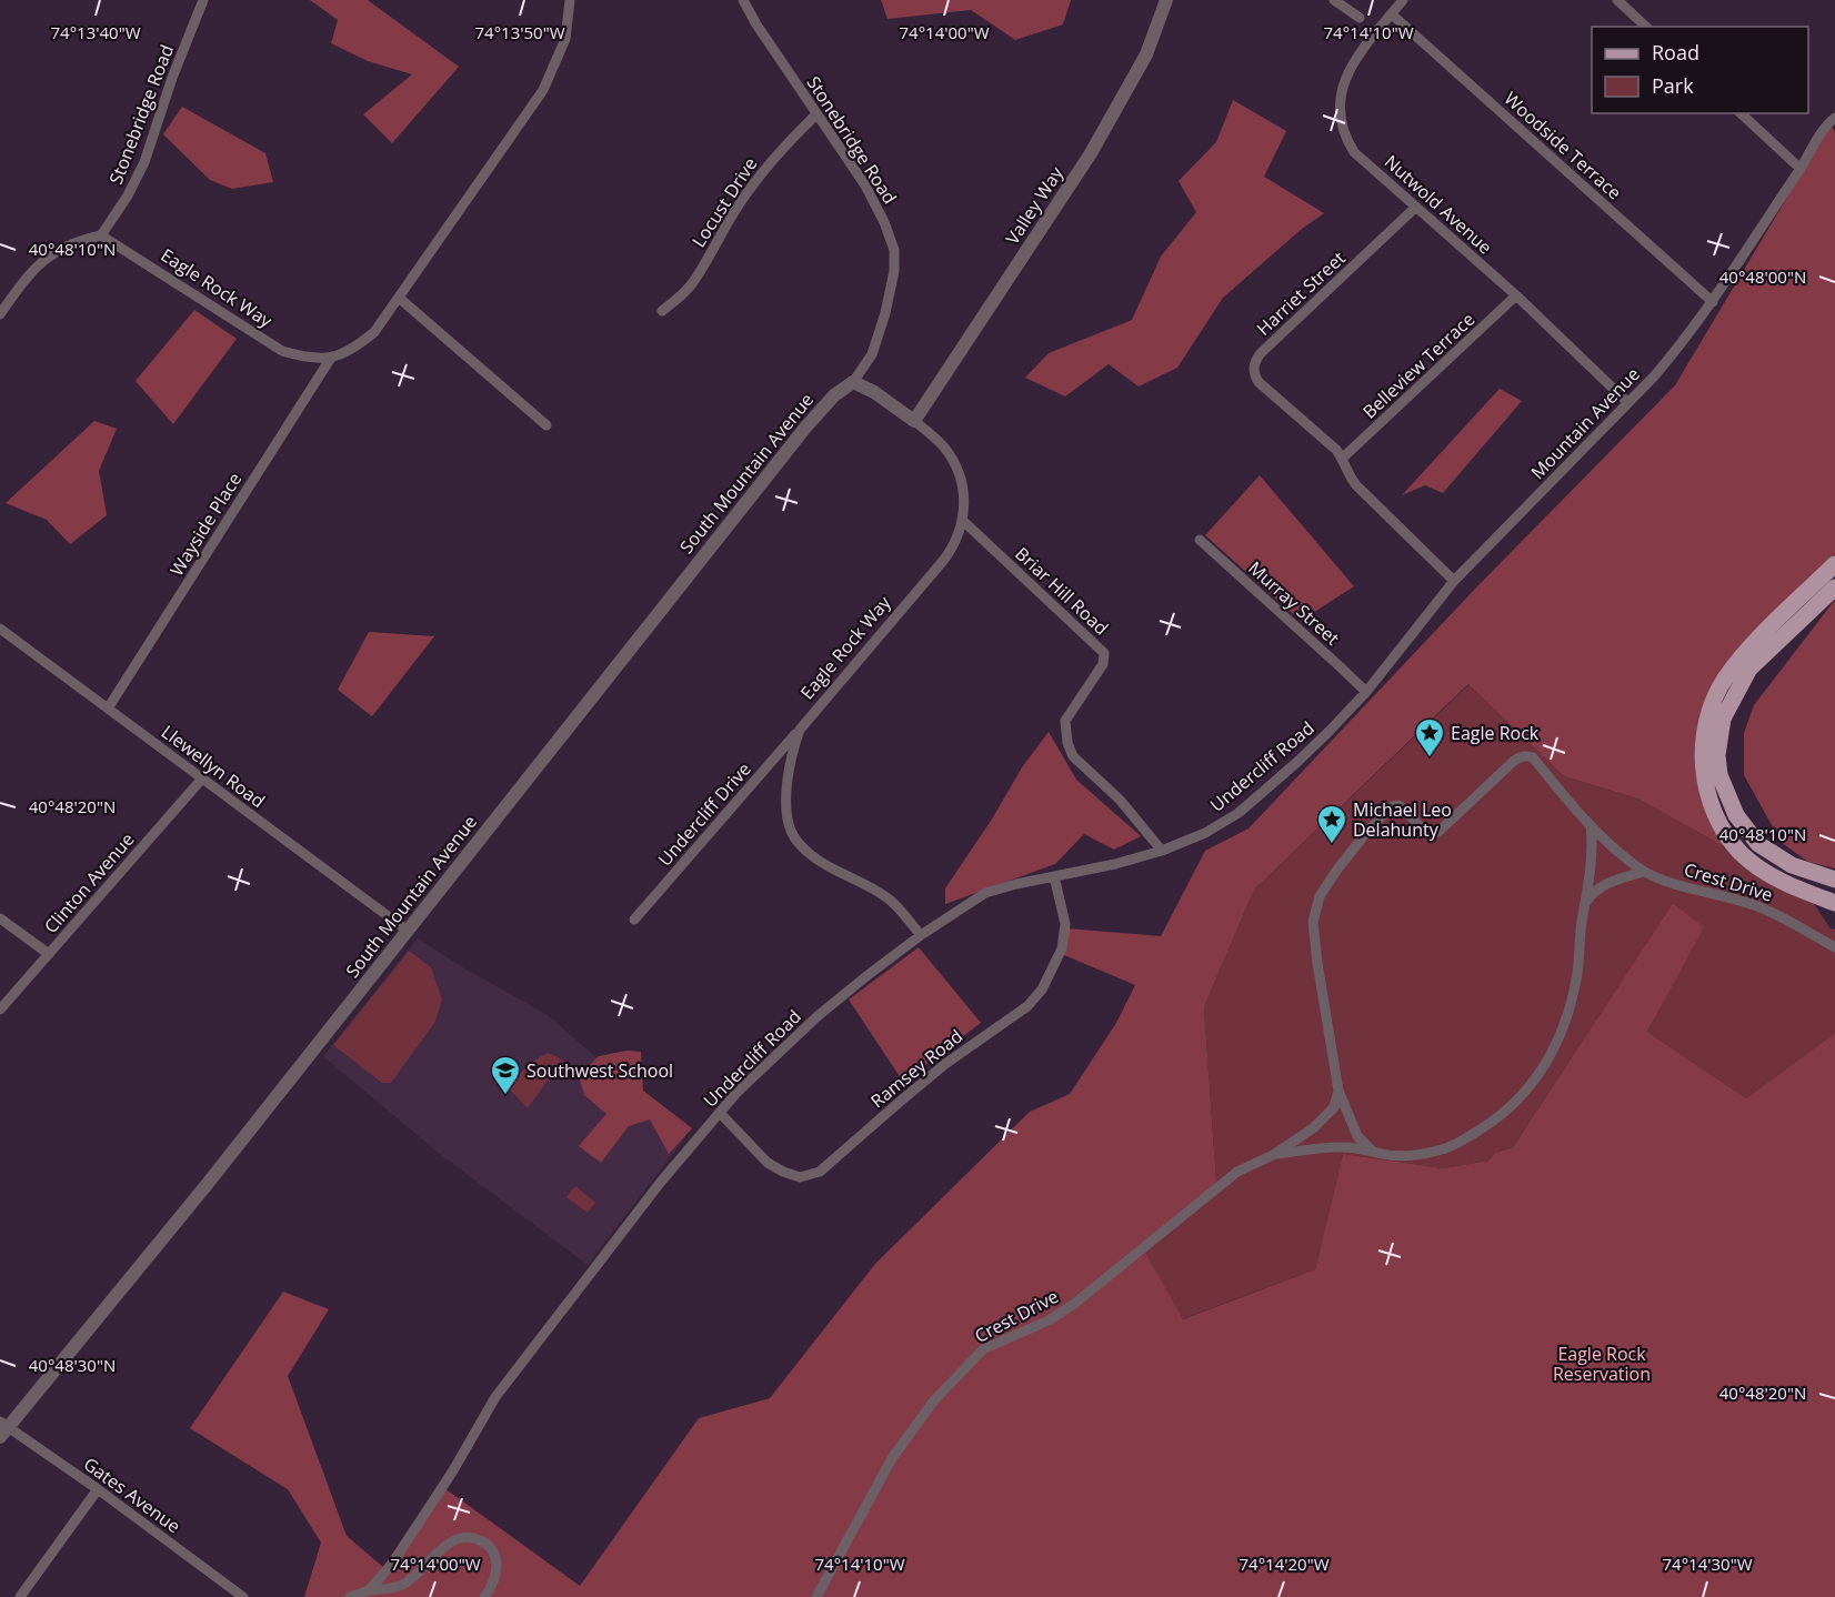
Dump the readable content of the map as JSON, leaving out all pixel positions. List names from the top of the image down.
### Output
{
  "streets": {
    "street": [
      "Stonebridge Road",
      "Woodside Terrace",
      "Locust Drive",
      "Nutwold Avenue",
      "Valley Way",
      "Eagle Rock Way",
      "Harriet Street",
      "Belleview Terrace",
      "Mountain Avenue",
      "South Mountain Avenue",
      "Wayside Place",
      "Briar Hill Road",
      "Murray Street",
      "Llewellyn Road",
      "Undercliff Road",
      "Undercliff Drive",
      "Crest Drive",
      "Clinton Avenue",
      "Ramsey Road",
      "Gates Avenue"
    ]
  },
  "crossings": [
    ["Stonebridge Road", "Locust Drive"],
    ["Stonebridge Road", "Eagle Rock Way"],
    ["Stonebridge Road", "South Mountain Avenue"],
    ["Woodside Terrace", "Nutwold Avenue"],
    ["Woodside Terrace", "Mountain Avenue"],
    ["Nutwold Avenue", "Harriet Street"],
    ["Nutwold Avenue", "Belleview Terrace"],
    ["Nutwold Avenue", "Mountain Avenue"],
    ["Valley Way", "Eagle Rock Way"],
    ["Eagle Rock Way", "South Mountain Avenue"],
    ["Eagle Rock Way", "Wayside Place"],
    ["Eagle Rock Way", "Briar Hill Road"],
    ["Eagle Rock Way", "Undercliff Road"],
    ["Eagle Rock Way", "Undercliff Drive"],
    ["Harriet Street", "Belleview Terrace"],
    ["Harriet Street", "Mountain Avenue"],
    ["Mountain Avenue", "Murray Street"],
    ["Mountain Avenue", "Undercliff Road"],
    ["South Mountain Avenue", "Llewellyn Road"],
    ["South Mountain Avenue", "Gates Avenue"],
    ["Wayside Place", "Llewellyn Road"],
    ["Briar Hill Road", "Undercliff Road"],
    ["Llewellyn Road", "Clinton Avenue"],
    ["Undercliff Road", "Ramsey Road"]
  ],
  "parks": ["Eagle Rock Reservation"],
  "places": {
    "place": ["Eagle Rock", "Michael Leo Delahunty"],
    "school or university": ["Southwest School"]
  },
  "legend": ["Road", "Park"],
  "coordinates": [
    "74°13'40\"W",
    "74°13'50\"W",
    "74°14'00\"W",
    "74°14'10\"W",
    "40°48'10\"N",
    "40°48'00\"N",
    "40°48'20\"N",
    "40°48'30\"N",
    "74°14'20\"W",
    "74°14'30\"W"
  ]
}
